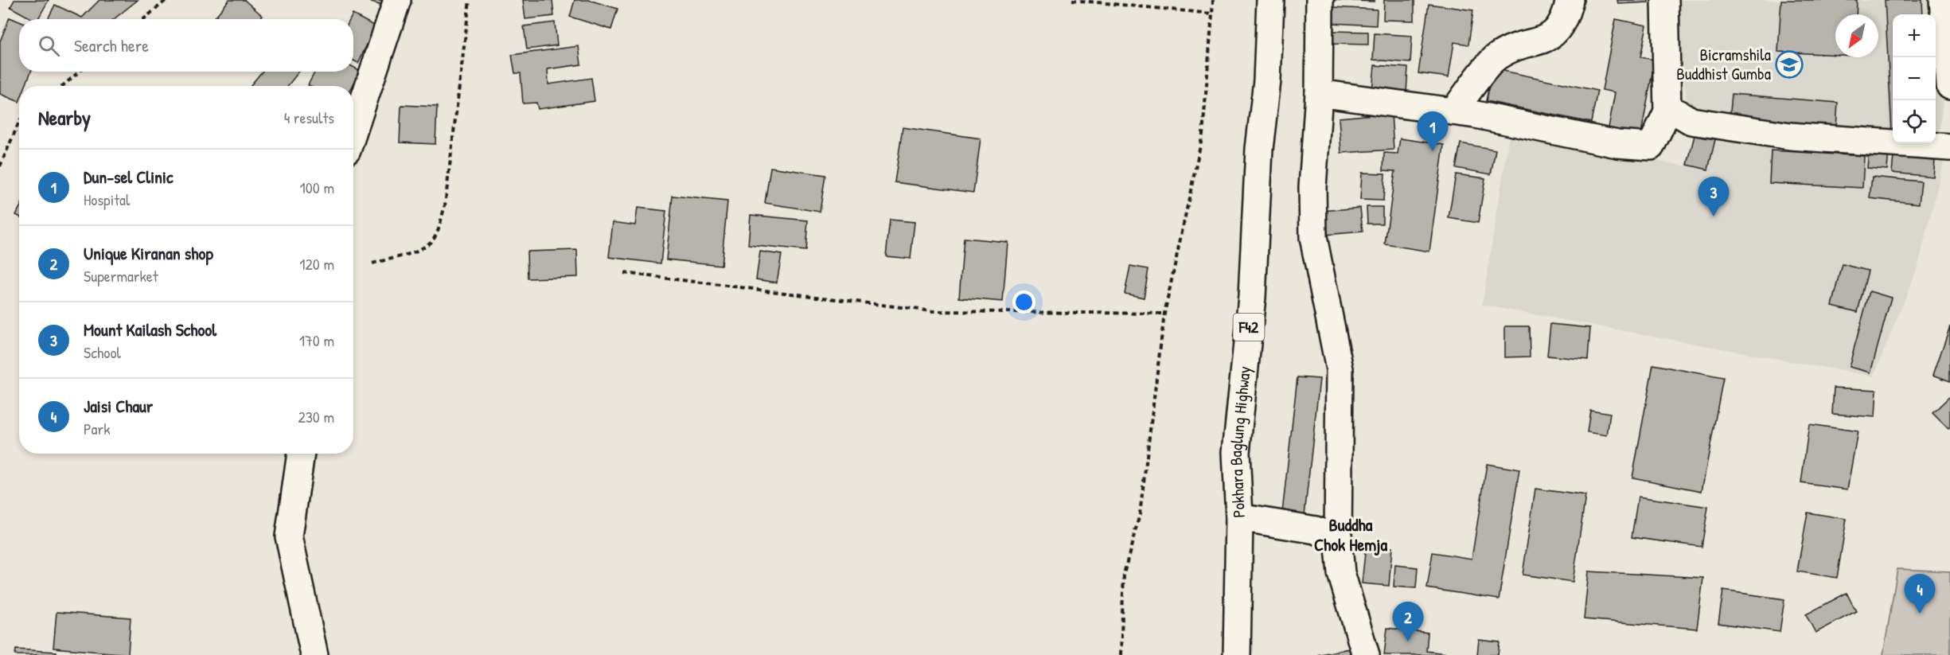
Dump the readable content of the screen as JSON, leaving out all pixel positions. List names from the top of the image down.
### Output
{
  "streets": {
    "main road": ["F42", "Pokhara Baglung Highway"]
  },
  "districts": ["Buddha Chok Hemja"],
  "places": {
    "school or university": ["Bicramshila Buddhist Gumba"]
  },
  "north": "bottom left",
  "page": {
    "map_buttons": ["+", "−"],
    "search": "Search here",
    "heading": ["Nearby", "4 results"],
    "pins": [
      "1",
      "3",
      "4",
      "2"
    ],
    "list": [
      {
        "mark": "1",
        "name": "Dun-sel Clinic",
        "note": "Hospital",
        "value": "100 m"
      },
      {
        "mark": "2",
        "name": "Unique Kiranan shop",
        "note": "Supermarket",
        "value": "120 m"
      },
      {
        "mark": "3",
        "name": "Mount Kailash School",
        "note": "School",
        "value": "170 m"
      },
      {
        "mark": "4",
        "name": "Jaisi Chaur",
        "note": "Park",
        "value": "230 m"
      }
    ]
  }
}
